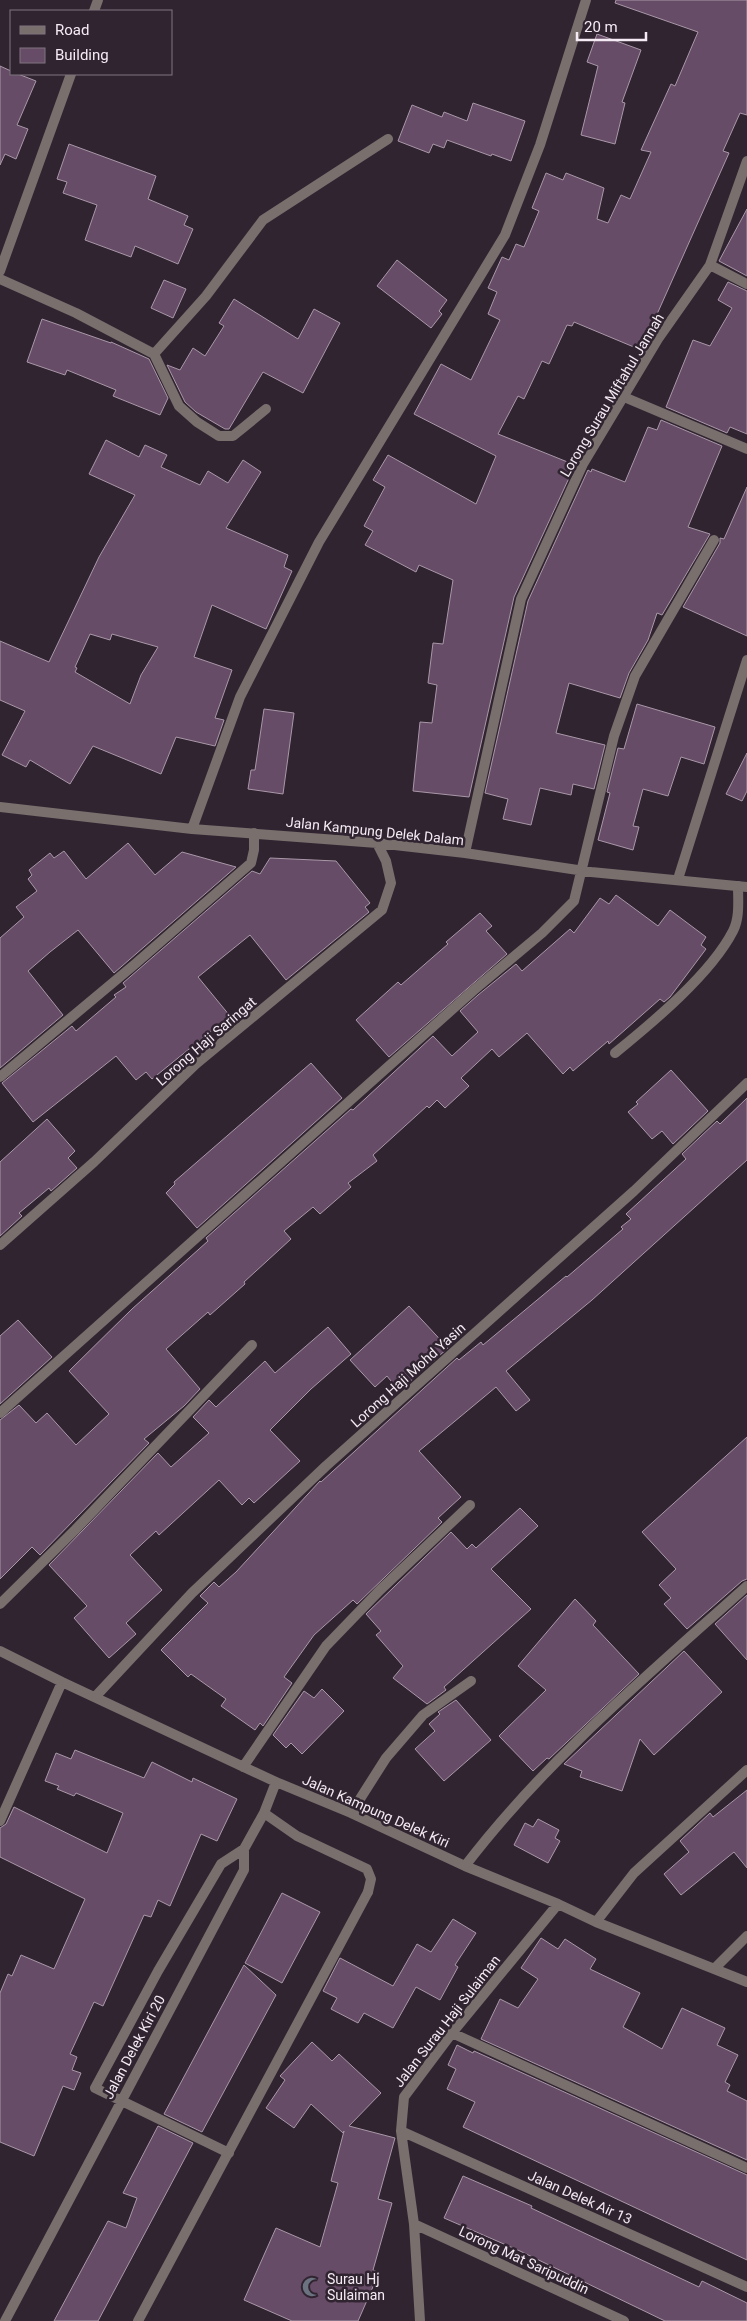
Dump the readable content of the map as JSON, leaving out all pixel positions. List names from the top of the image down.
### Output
{
  "streets": {
    "street": [
      "Lorong Surau Miftahul Jannah",
      "Jalan Kampung Delek Dalam",
      "Lorong Haji Saringat",
      "Lorong Haji Mohd Yasin",
      "Jalan Kampung Delek Kiri",
      "Jalan Surau Haji Sulaiman",
      "Jalan Delek Kiri 20",
      "Jalan Delek Air 13",
      "Lorong Mat Saripuddin"
    ]
  },
  "crossings": [
    ["Lorong Surau Miftahul Jannah", "Jalan Kampung Delek Dalam"],
    ["Jalan Kampung Delek Dalam", "Lorong Haji Saringat"],
    ["Lorong Haji Mohd Yasin", "Jalan Kampung Delek Kiri"],
    ["Jalan Kampung Delek Kiri", "Jalan Surau Haji Sulaiman"],
    ["Jalan Kampung Delek Kiri", "Jalan Delek Kiri 20"],
    ["Jalan Surau Haji Sulaiman", "Jalan Delek Air 13"],
    ["Jalan Surau Haji Sulaiman", "Lorong Mat Saripuddin"]
  ],
  "places": {
    "mosque": ["Surau Hj Sulaiman"]
  },
  "legend": ["Road", "Building"],
  "scale_bar": "20 m"
}
